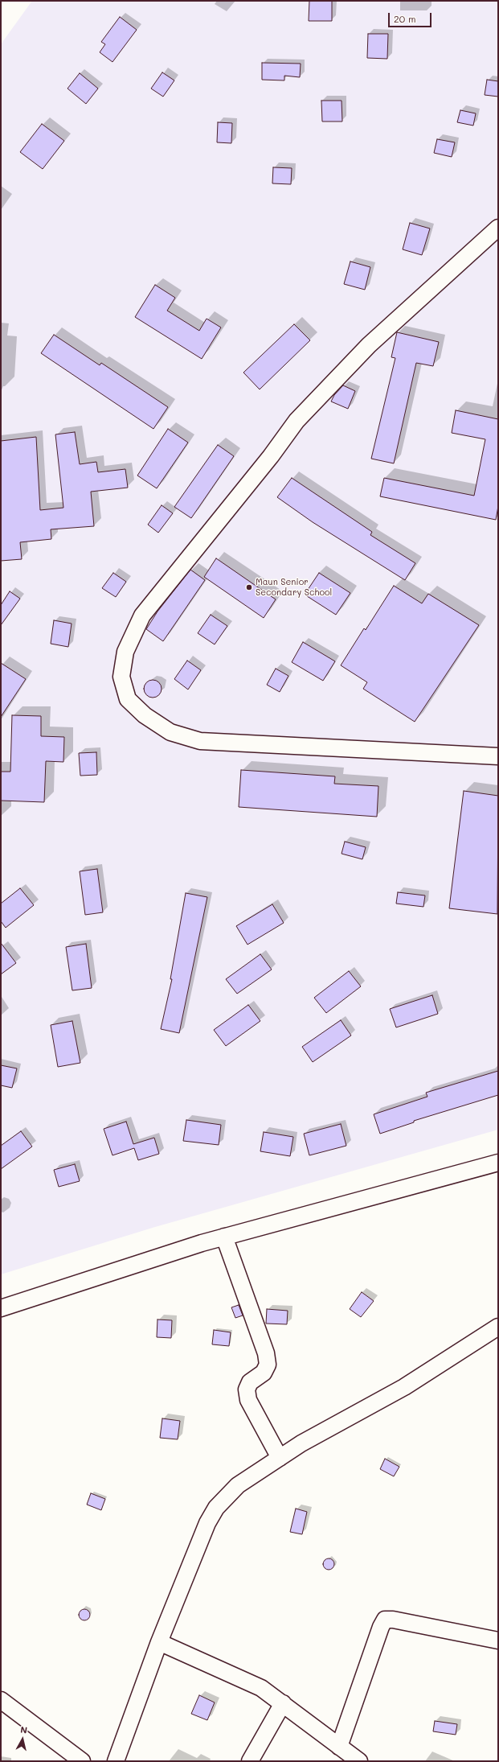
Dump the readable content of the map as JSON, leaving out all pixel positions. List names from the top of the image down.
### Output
{
  "places": ["Maun Senior Secondary School"],
  "scale_bar": "20 m",
  "north": "top"
}
